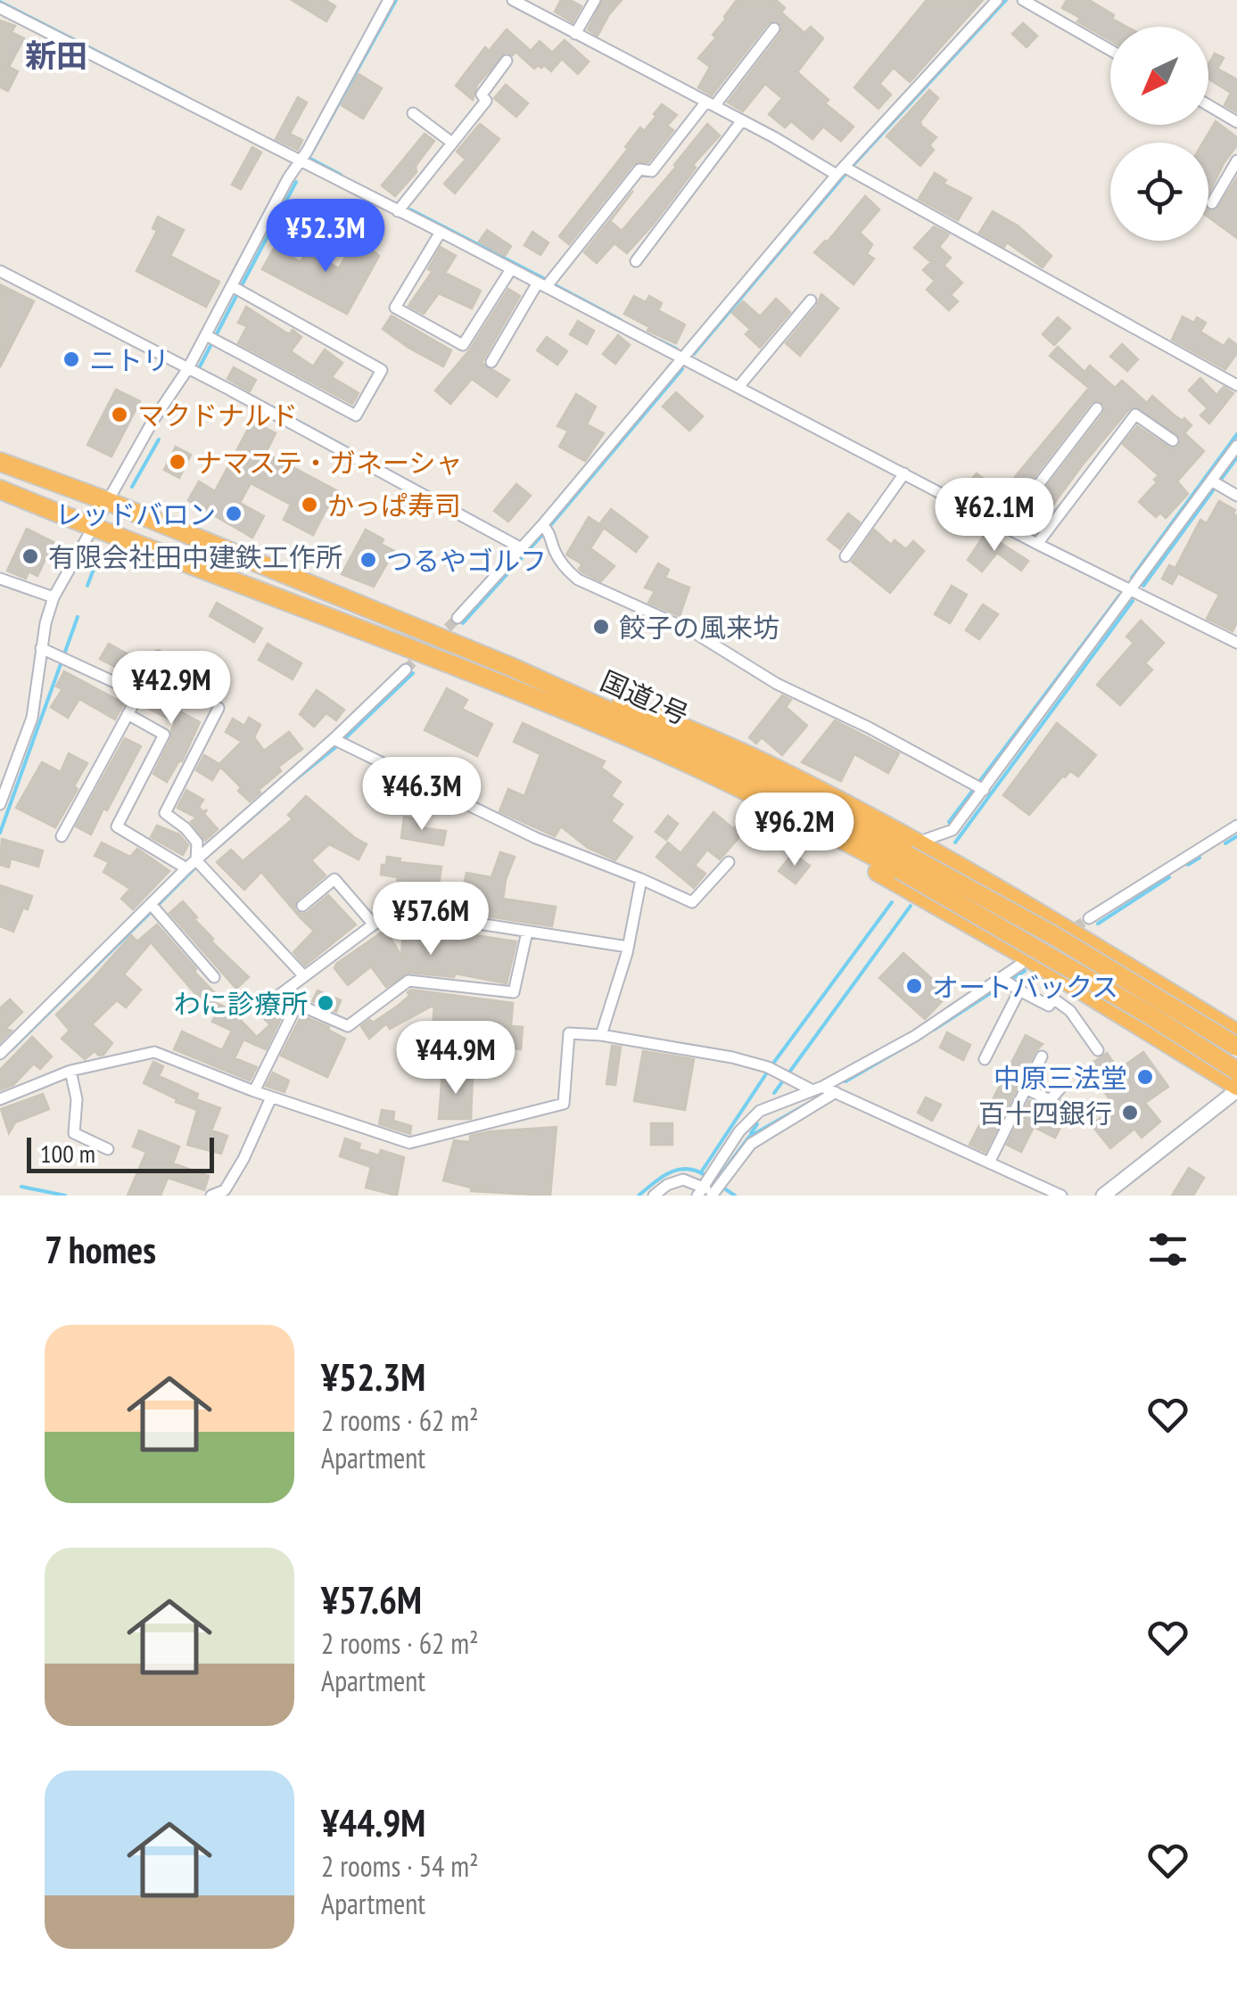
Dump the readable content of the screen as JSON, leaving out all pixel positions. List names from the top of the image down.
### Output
{
  "streets": {
    "highway": ["国道2号"]
  },
  "districts": ["新田"],
  "places": [
    "ニトリ",
    "マクドナルド",
    "ナマステ・ガネーシャ",
    "かっぱ寿司",
    "レッドバロン",
    "有限会社田中建鉄工作所",
    "つるやゴルフ",
    "餃子の風来坊",
    "オートバックス",
    "わに診療所",
    "中原三法堂",
    "百十四銀行"
  ],
  "scale_bar": "100 m",
  "north": "bottom left",
  "page": {
    "price": [
      "¥52.3M",
      "¥62.1M",
      "¥42.9M",
      "¥46.3M",
      "¥96.2M",
      "¥57.6M",
      "¥44.9M"
    ],
    "scale": "100 m",
    "heading": "7 homes",
    "list": [
      {
        "name": "¥52.3M",
        "note": "2 rooms · 62 m² · Apartment"
      },
      {
        "name": "¥57.6M",
        "note": "2 rooms · 62 m² · Apartment"
      },
      {
        "name": "¥44.9M",
        "note": "2 rooms · 54 m² · Apartment"
      }
    ]
  }
}
